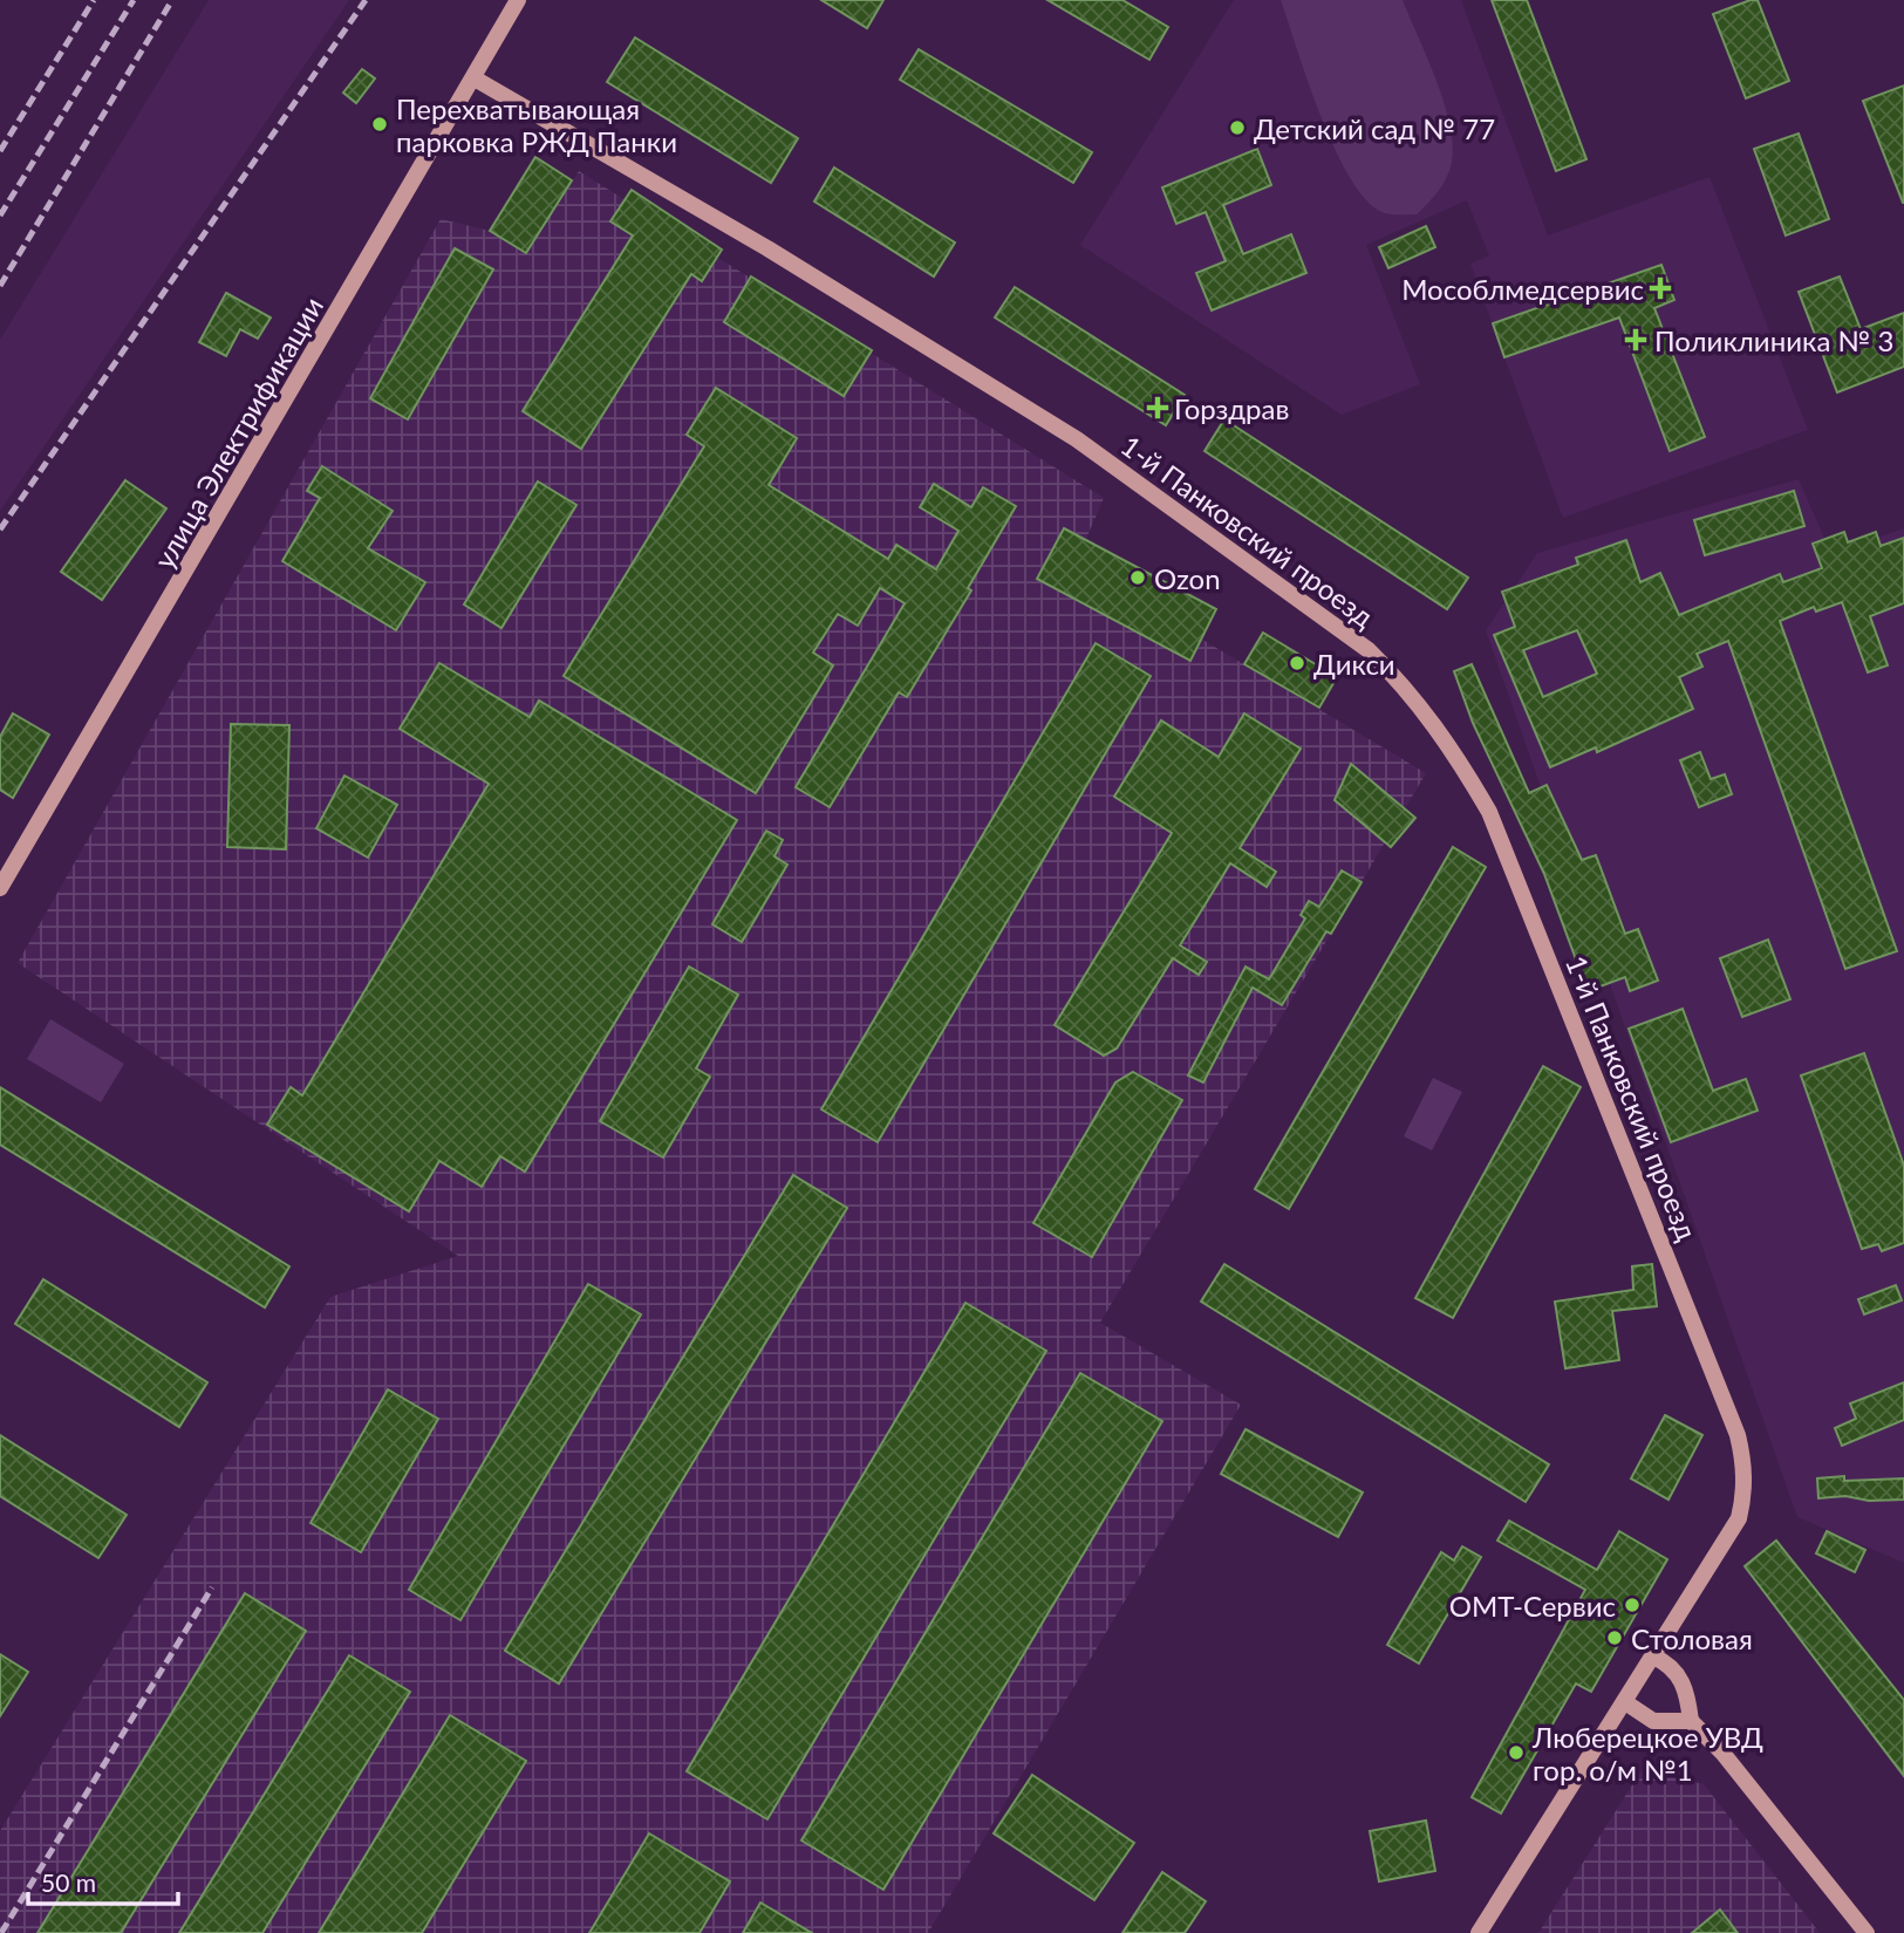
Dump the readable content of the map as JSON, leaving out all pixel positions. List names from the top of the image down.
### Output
{
  "streets": {
    "street": ["улица Электрификации", "1-й Панковский проезд"]
  },
  "crossings": [
    ["улица Электрификации", "1-й Панковский проезд"]
  ],
  "places": {
    "other": [
      "Перехватывающая парковка РЖД Панки",
      "Детский сад № 77",
      "Ozon",
      "Дикси",
      "ОМТ-Сервис",
      "Столовая",
      "Люберецкое УВД гор. о/м №1"
    ],
    "health": ["Мособлмедсервис", "Поликлиника № 3", "Горздрав"]
  },
  "scale_bar": "50 m"
}
